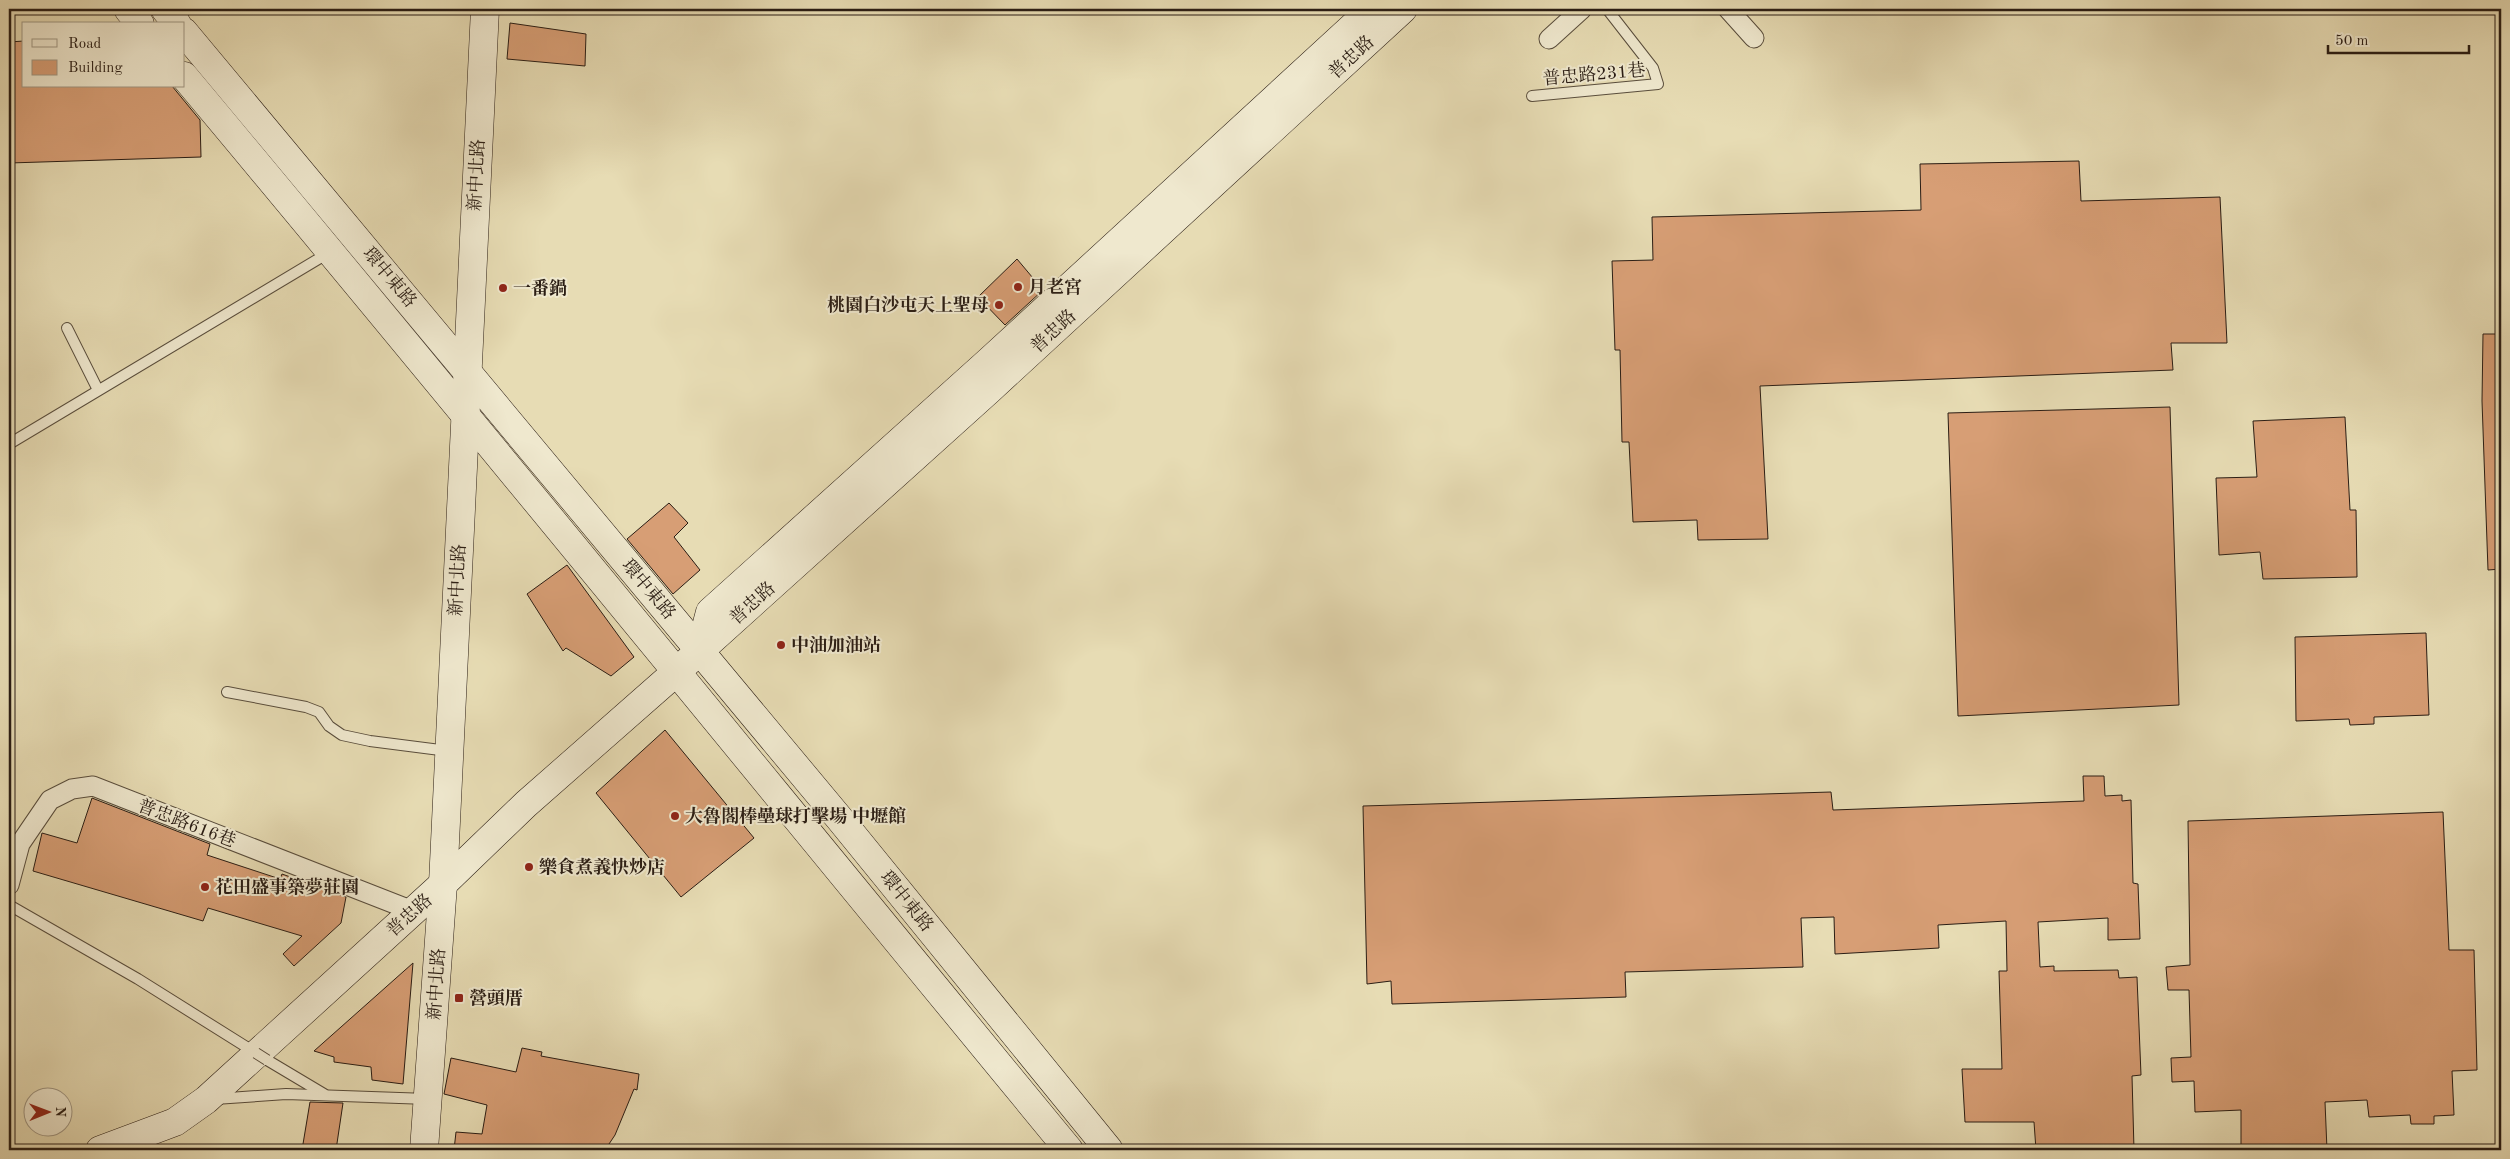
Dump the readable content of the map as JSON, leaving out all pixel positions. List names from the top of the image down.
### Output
{
  "streets": {
    "street": [
      "普忠路",
      "新中北路",
      "環中東路",
      "普忠路616巷"
    ],
    "lane": ["普忠路231巷"]
  },
  "crossings": [
    ["普忠路", "新中北路"],
    ["普忠路", "環中東路"],
    ["普忠路", "普忠路616巷"],
    ["新中北路", "環中東路"]
  ],
  "places": {
    "other": [
      "月老宮",
      "一番鍋",
      "桃園白沙屯天上聖母",
      "中油加油站",
      "大魯閣棒壘球打擊場 中壢館",
      "樂食煮義快炒店",
      "花田盛事築夢莊園"
    ],
    "transit": ["營頭厝"]
  },
  "legend": ["Road", "Building"],
  "scale_bar": "50 m",
  "north": "right"
}
